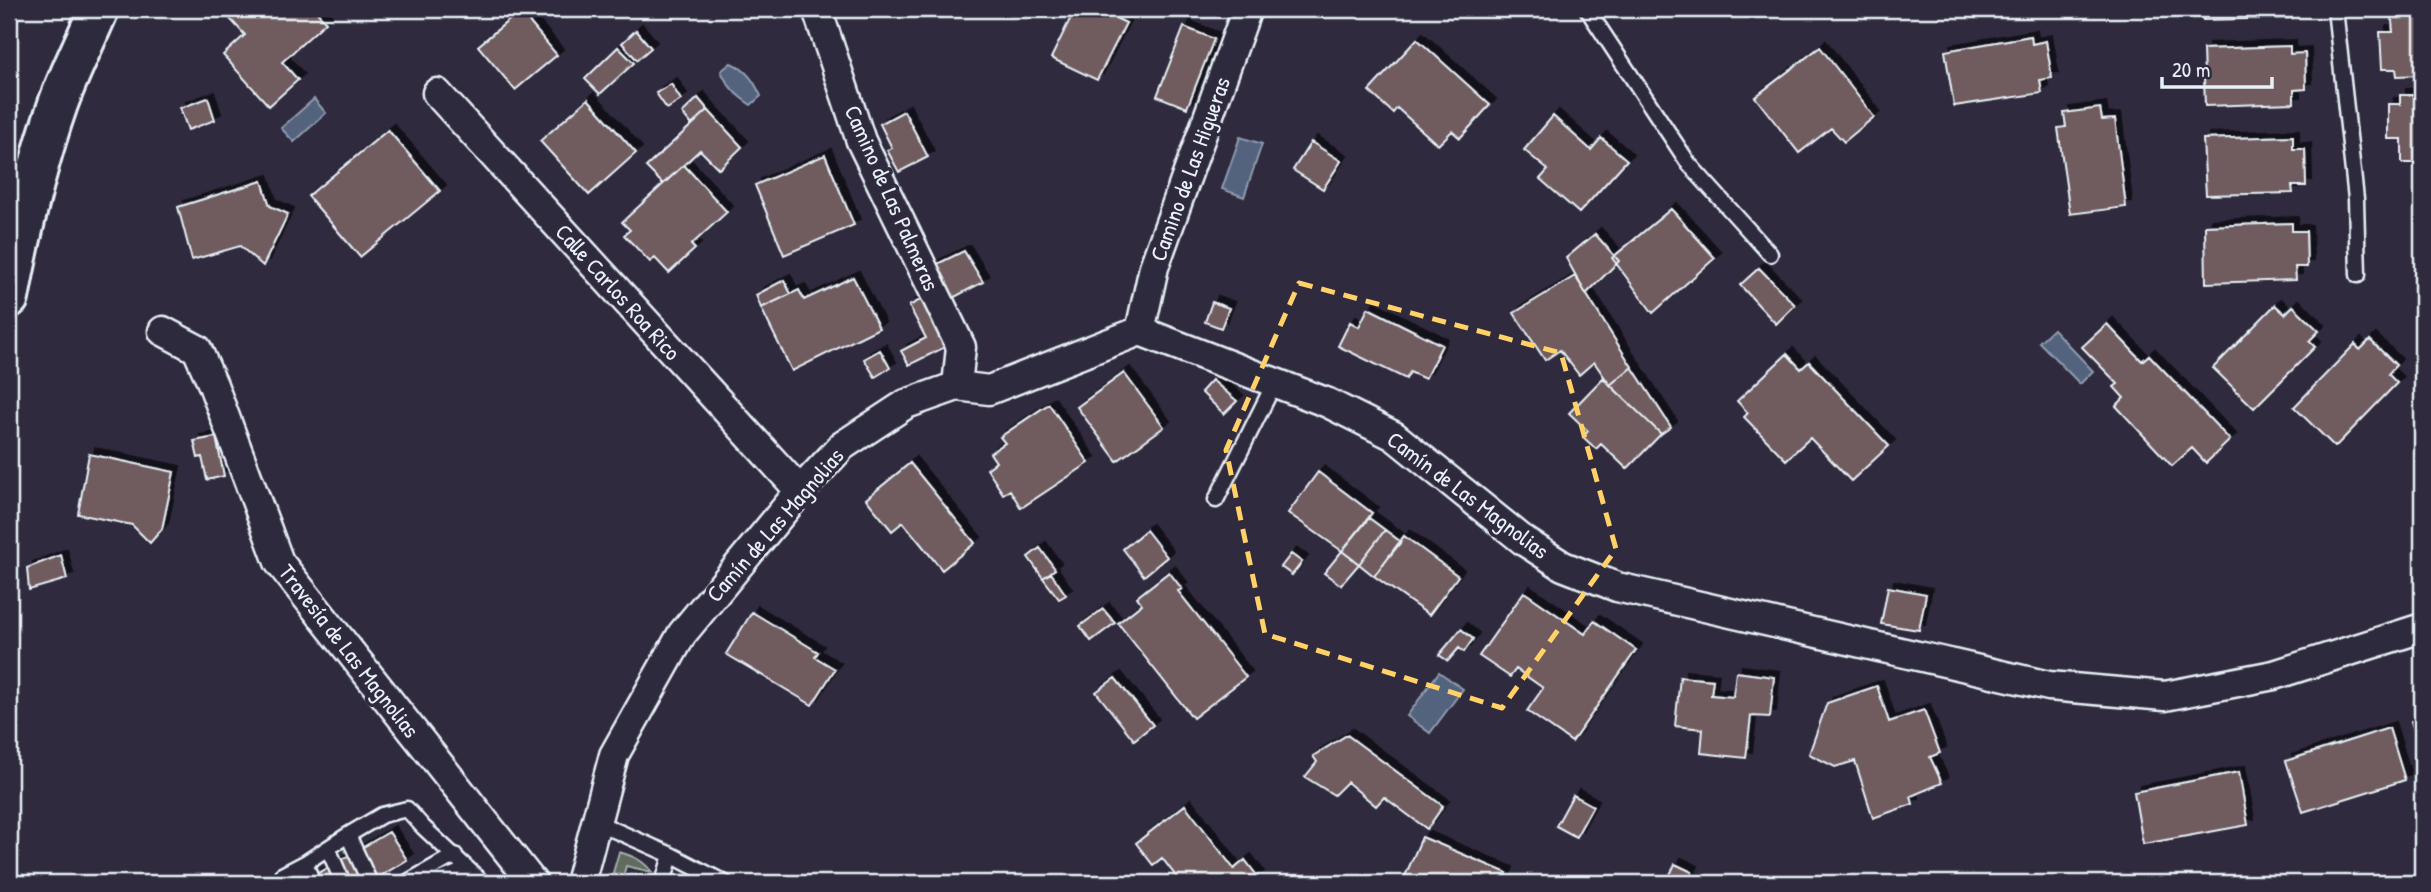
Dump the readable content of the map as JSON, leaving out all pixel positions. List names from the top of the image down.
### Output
{
  "streets": {
    "street": [
      "Camino de Las Higueras",
      "Camino de Las Palmeras",
      "Calle Carlos Roa Rico",
      "Camín de Las Magnolias",
      "Travesía de Las Magnolias"
    ]
  },
  "crossings": [
    ["Camino de Las Higueras", "Camín de Las Magnolias"],
    ["Camino de Las Palmeras", "Camín de Las Magnolias"],
    ["Calle Carlos Roa Rico", "Camín de Las Magnolias"]
  ],
  "scale_bar": "20 m"
}
